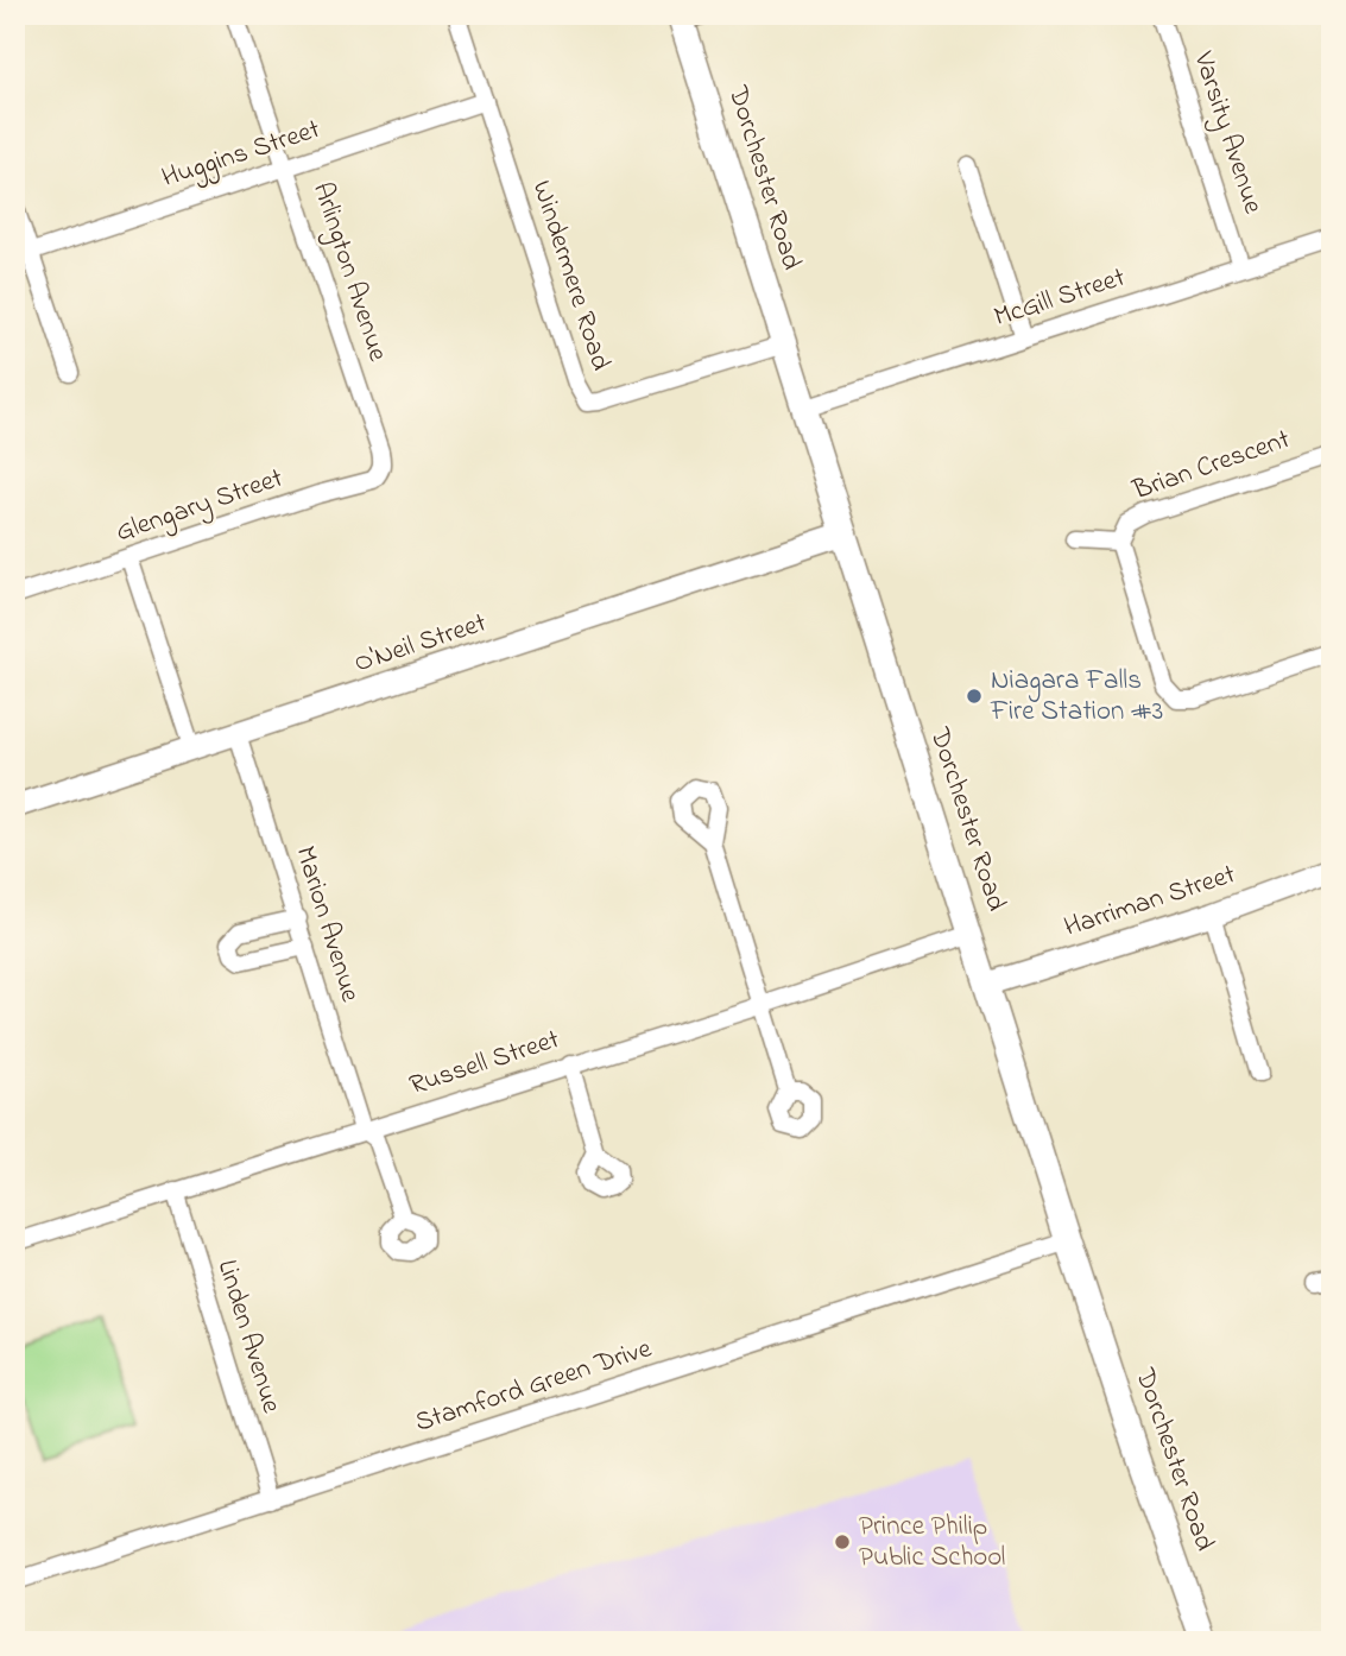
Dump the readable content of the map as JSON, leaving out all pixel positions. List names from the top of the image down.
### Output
{
  "streets": {
    "main road": ["Dorchester Road"],
    "street": [
      "Varsity Avenue",
      "Huggins Street",
      "Arlington Avenue",
      "Windermere Road",
      "McGill Street",
      "Brian Crescent",
      "Glengary Street",
      "O'Neil Street",
      "Harriman Street",
      "Marion Avenue",
      "Russell Street",
      "Linden Avenue",
      "Stamford Green Drive"
    ]
  },
  "crossings": [
    ["Varsity Avenue", "McGill Street"],
    ["Huggins Street", "Arlington Avenue"],
    ["Huggins Street", "Windermere Road"],
    ["Dorchester Road", "Windermere Road"],
    ["Dorchester Road", "McGill Street"],
    ["Dorchester Road", "O'Neil Street"],
    ["Dorchester Road", "Harriman Street"],
    ["Dorchester Road", "Russell Street"],
    ["Dorchester Road", "Stamford Green Drive"],
    ["Arlington Avenue", "Glengary Street"],
    ["O'Neil Street", "Marion Avenue"],
    ["Marion Avenue", "Russell Street"],
    ["Russell Street", "Linden Avenue"],
    ["Linden Avenue", "Stamford Green Drive"]
  ],
  "places": ["Niagara Falls Fire Station #3", "Prince Philip Public School"]
}
